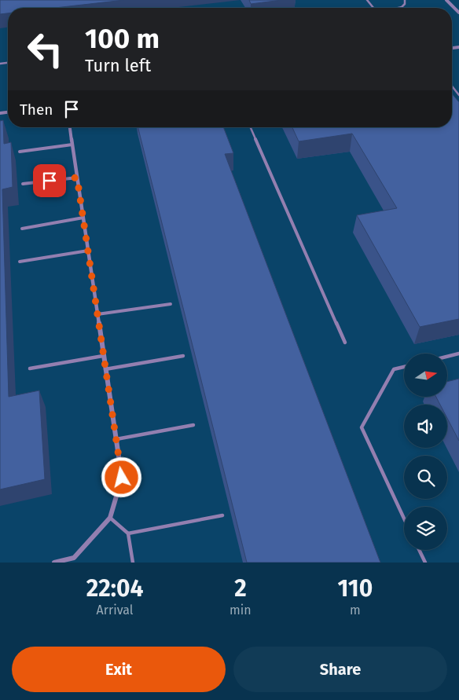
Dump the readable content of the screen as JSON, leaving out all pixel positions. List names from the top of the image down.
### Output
{
  "north": "right",
  "page": {
    "turn": ["100 m", "Turn left"],
    "then": "Then",
    "eta": [
      "22:04",
      "Arrival",
      "2",
      "min",
      "110",
      "m"
    ],
    "buttons": ["Exit", "Share"]
  }
}
